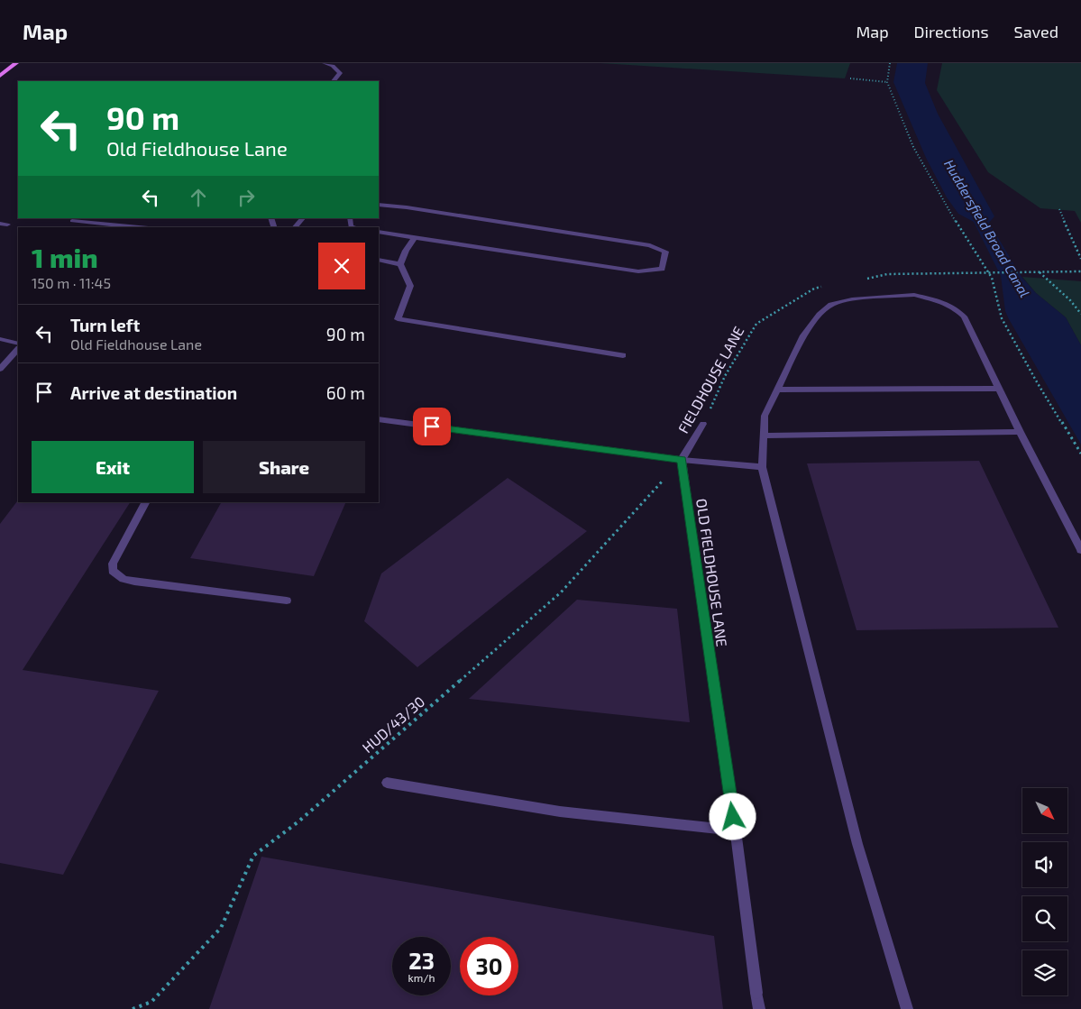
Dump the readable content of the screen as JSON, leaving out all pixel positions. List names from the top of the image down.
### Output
{
  "streets": {
    "street": ["FIELDHOUSE LANE", "OLD FIELDHOUSE LANE"],
    "path": ["HUD/43/30"]
  },
  "crossings": [
    ["FIELDHOUSE LANE", "OLD FIELDHOUSE LANE"],
    ["FIELDHOUSE LANE", "HUD/43/30"],
    ["OLD FIELDHOUSE LANE", "HUD/43/30"]
  ],
  "water": ["Huddersfield Broad Canal"],
  "north": "bottom right",
  "page": {
    "header": "Map",
    "nav": ["Map", "Directions", "Saved"],
    "turn": ["90 m", "Old Fieldhouse Lane"],
    "heading": ["1 min", "150 m · 11:45"],
    "list": [
      {
        "name": "Turn left",
        "note": "Old Fieldhouse Lane",
        "value": "90 m"
      },
      {
        "name": "Arrive at destination",
        "value": "60 m"
      }
    ],
    "buttons": ["Exit", "Share"],
    "speed": "23 km/h",
    "limit": "30"
  }
}
